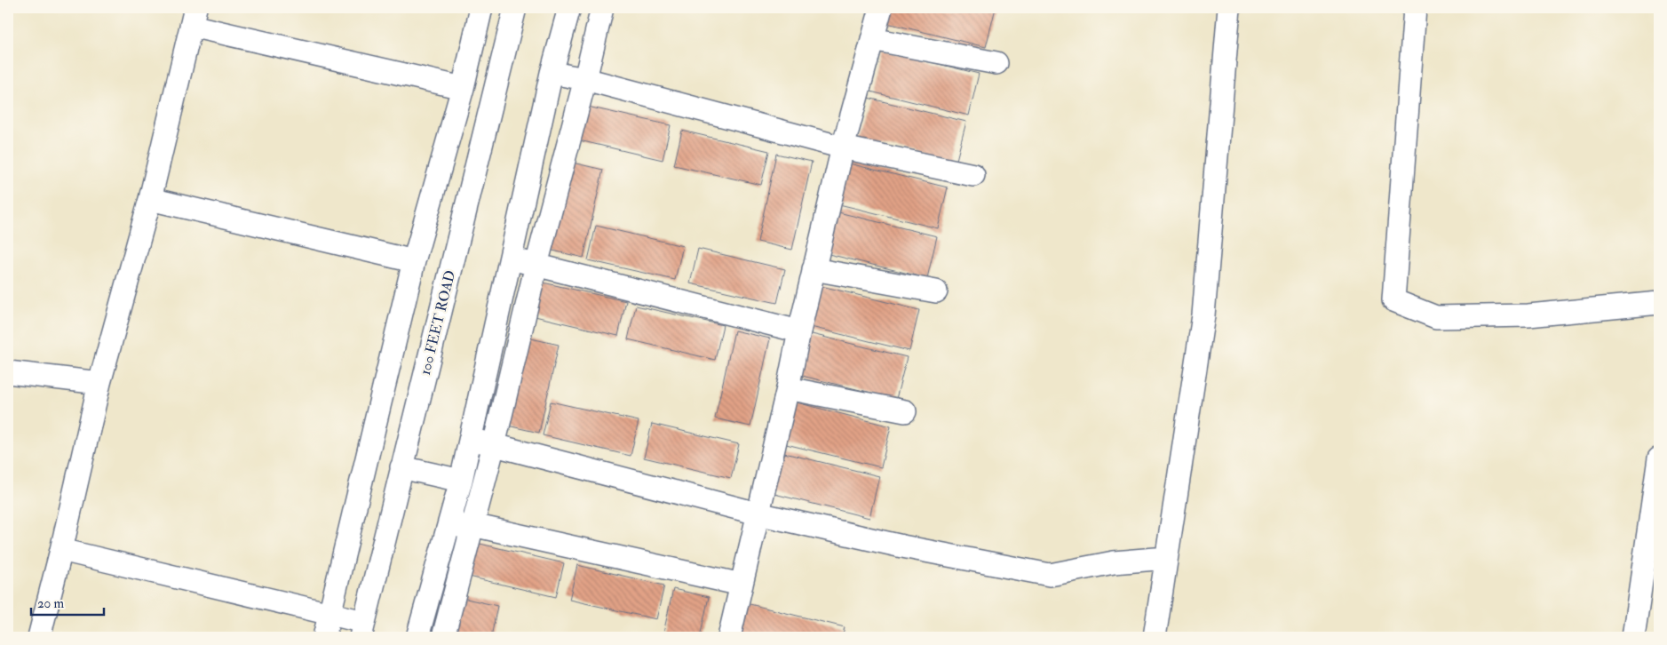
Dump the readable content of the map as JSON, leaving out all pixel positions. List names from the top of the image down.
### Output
{
  "streets": {
    "street": ["100 FEET ROAD"]
  },
  "scale_bar": "20 m"
}
